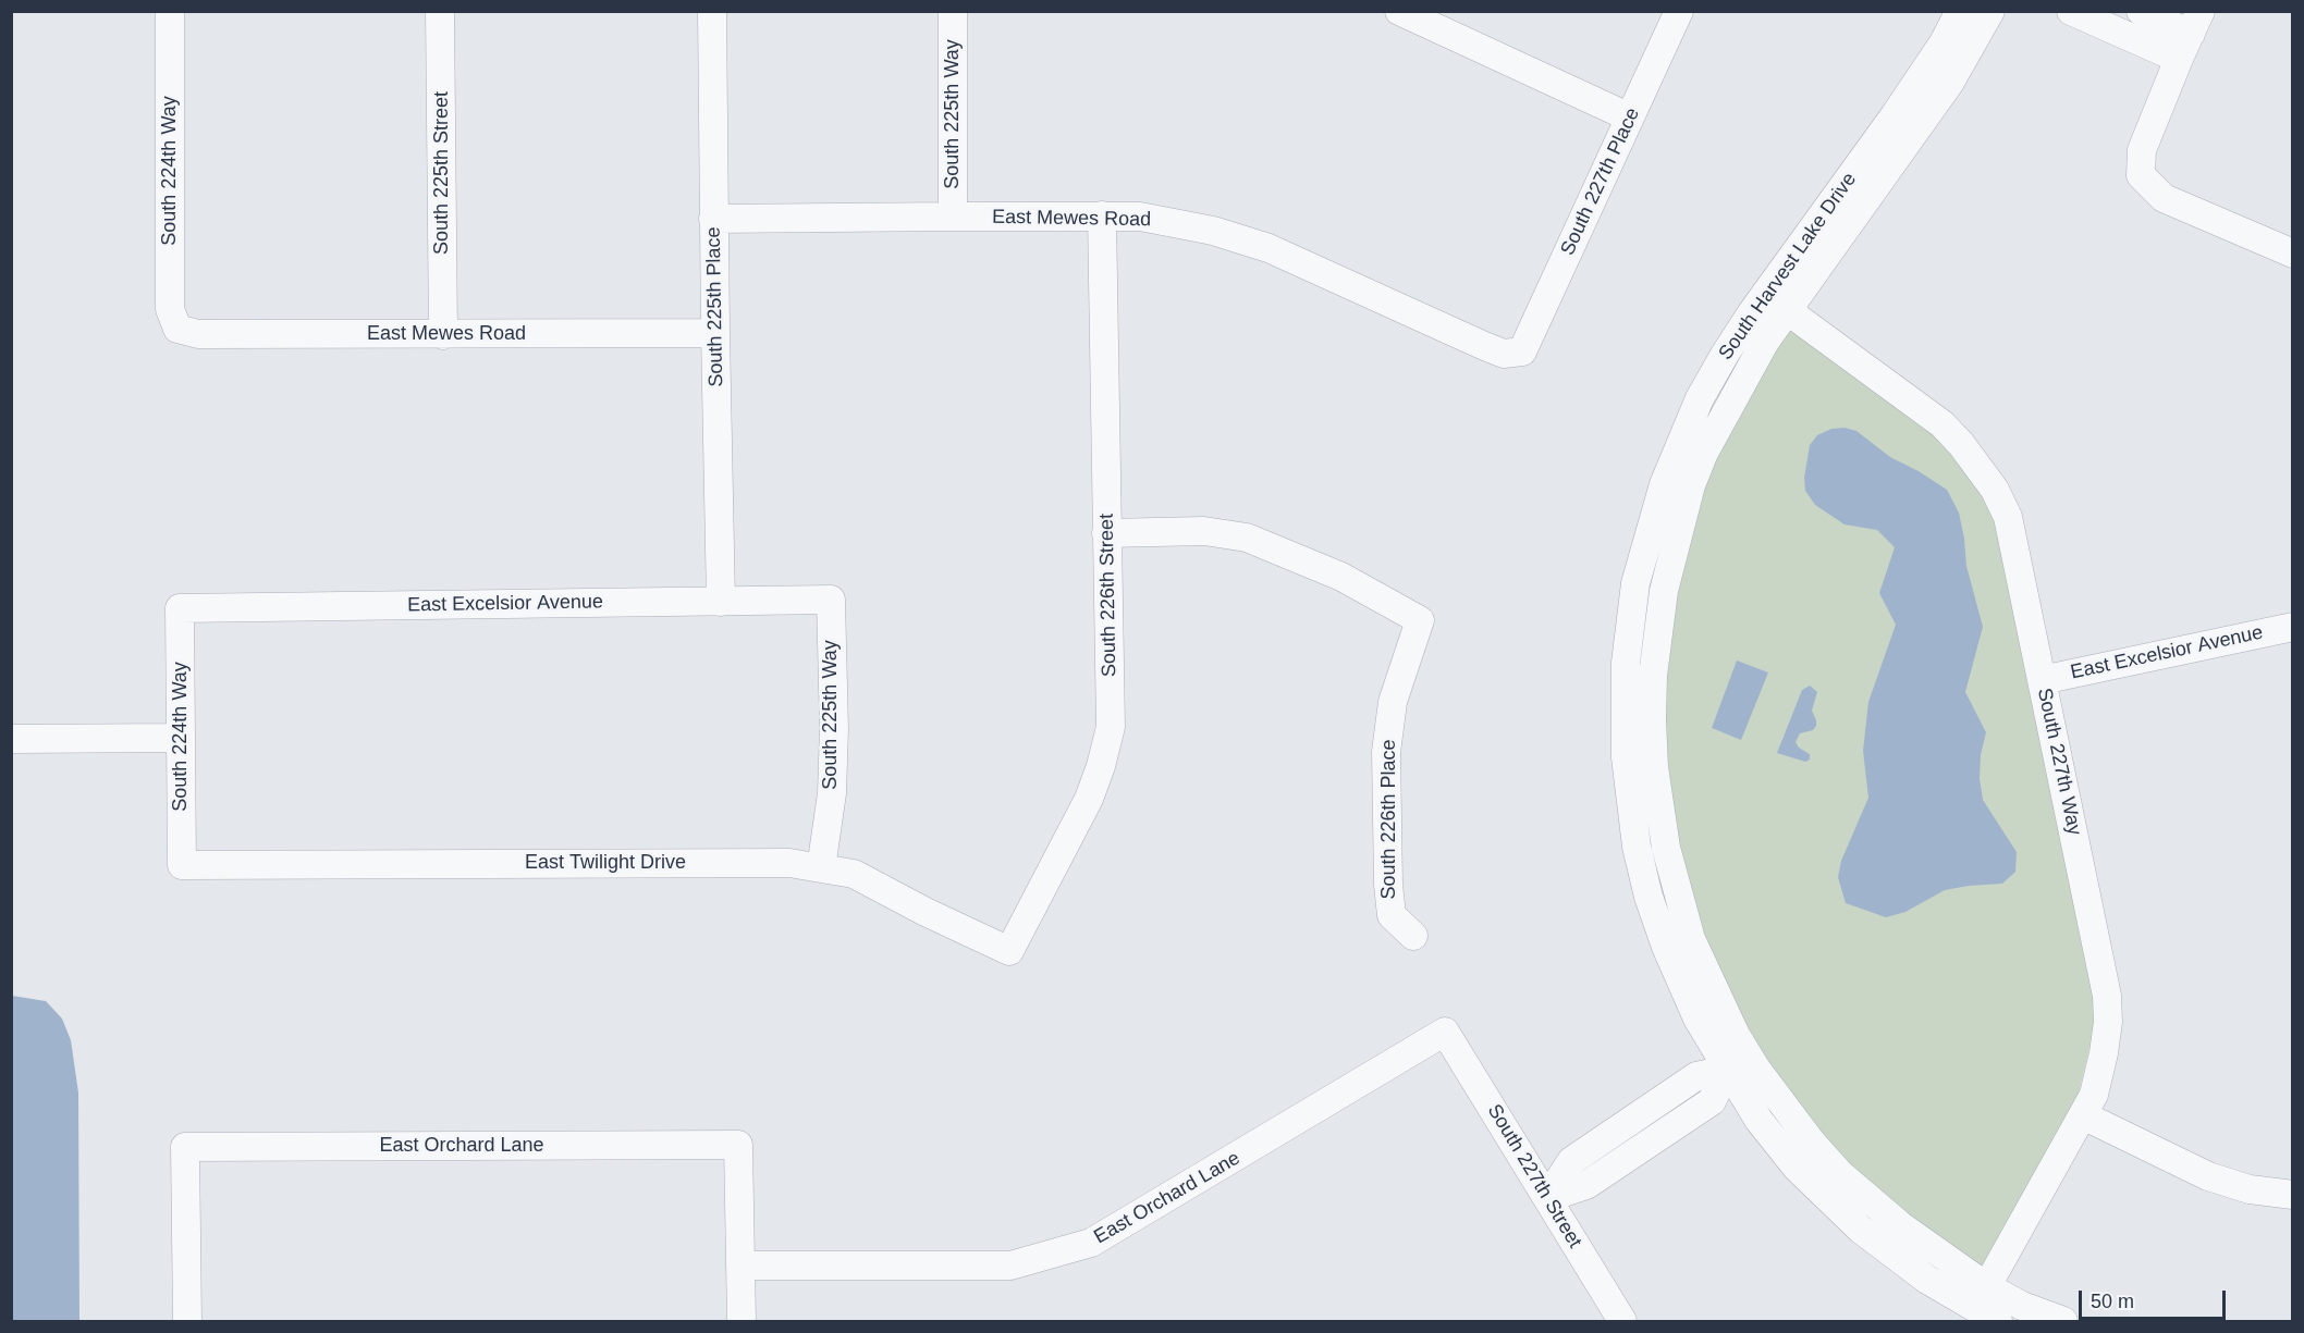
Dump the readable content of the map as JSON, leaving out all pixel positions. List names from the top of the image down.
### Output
{
  "streets": {
    "street": [
      "South 225th Way",
      "South 224th Way",
      "South 225th Street",
      "South 227th Place",
      "East Mewes Road",
      "South Harvest Lake Drive",
      "South 225th Place",
      "South 226th Street",
      "East Excelsior Avenue",
      "South 227th Way",
      "South 226th Place",
      "East Twilight Drive",
      "East Orchard Lane",
      "South 227th Street"
    ]
  },
  "crossings": [
    ["South 225th Way", "East Mewes Road"],
    ["South 225th Way", "East Excelsior Avenue"],
    ["South 225th Way", "East Twilight Drive"],
    ["South 224th Way", "East Mewes Road"],
    ["South 224th Way", "East Excelsior Avenue"],
    ["South 224th Way", "East Twilight Drive"],
    ["South 225th Street", "East Mewes Road"],
    ["South 227th Place", "East Mewes Road"],
    ["East Mewes Road", "South 225th Place"],
    ["East Mewes Road", "South 226th Street"],
    ["South Harvest Lake Drive", "South 227th Way"],
    ["South 225th Place", "East Excelsior Avenue"],
    ["South 226th Street", "South 226th Place"],
    ["South 226th Street", "East Twilight Drive"],
    ["East Excelsior Avenue", "South 227th Way"],
    ["East Orchard Lane", "South 227th Street"]
  ],
  "scale_bar": "50 m"
}
